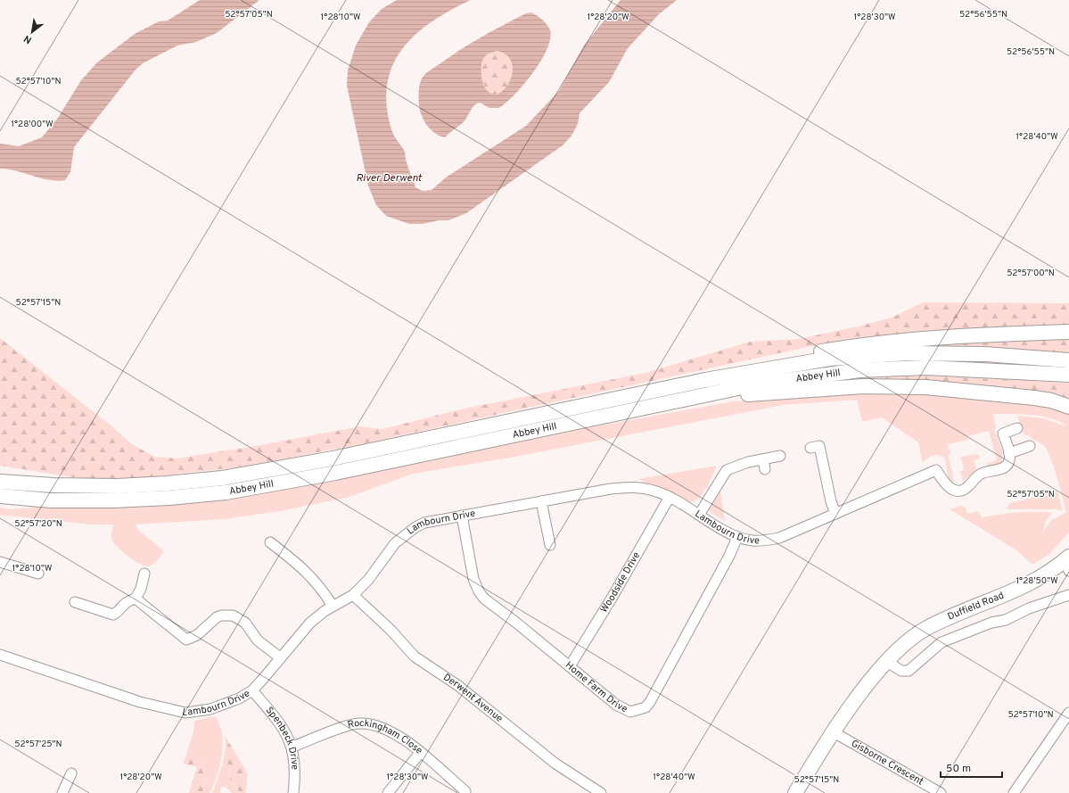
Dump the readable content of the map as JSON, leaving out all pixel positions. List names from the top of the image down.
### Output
{
  "streets": {
    "highway": ["Abbey Hill", "Duffield Road"],
    "street": [
      "Lambourn Drive",
      "Woodside Drive",
      "Home Farm Drive",
      "Derwent Avenue",
      "Spenbeck Drive",
      "Rockingham Close",
      "Gisborne Crescent"
    ]
  },
  "crossings": [
    ["Lambourn Drive", "Woodside Drive"],
    ["Lambourn Drive", "Home Farm Drive"],
    ["Lambourn Drive", "Derwent Avenue"],
    ["Lambourn Drive", "Spenbeck Drive"],
    ["Woodside Drive", "Home Farm Drive"],
    ["Duffield Road", "Gisborne Crescent"],
    ["Spenbeck Drive", "Rockingham Close"]
  ],
  "water": ["River Derwent"],
  "scale_bar": "50 m",
  "north": "bottom left",
  "coordinates": [
    "52°57'05\"N",
    "52°56'55\"N",
    "1°28'20\"W",
    "1°28'30\"W",
    "1°28'10\"W",
    "52°57'10\"N",
    "1°28'00\"W",
    "1°28'40\"W",
    "52°57'00\"N",
    "52°57'15\"N",
    "52°57'20\"N",
    "1°28'50\"W",
    "52°57'25\"N"
  ]
}
